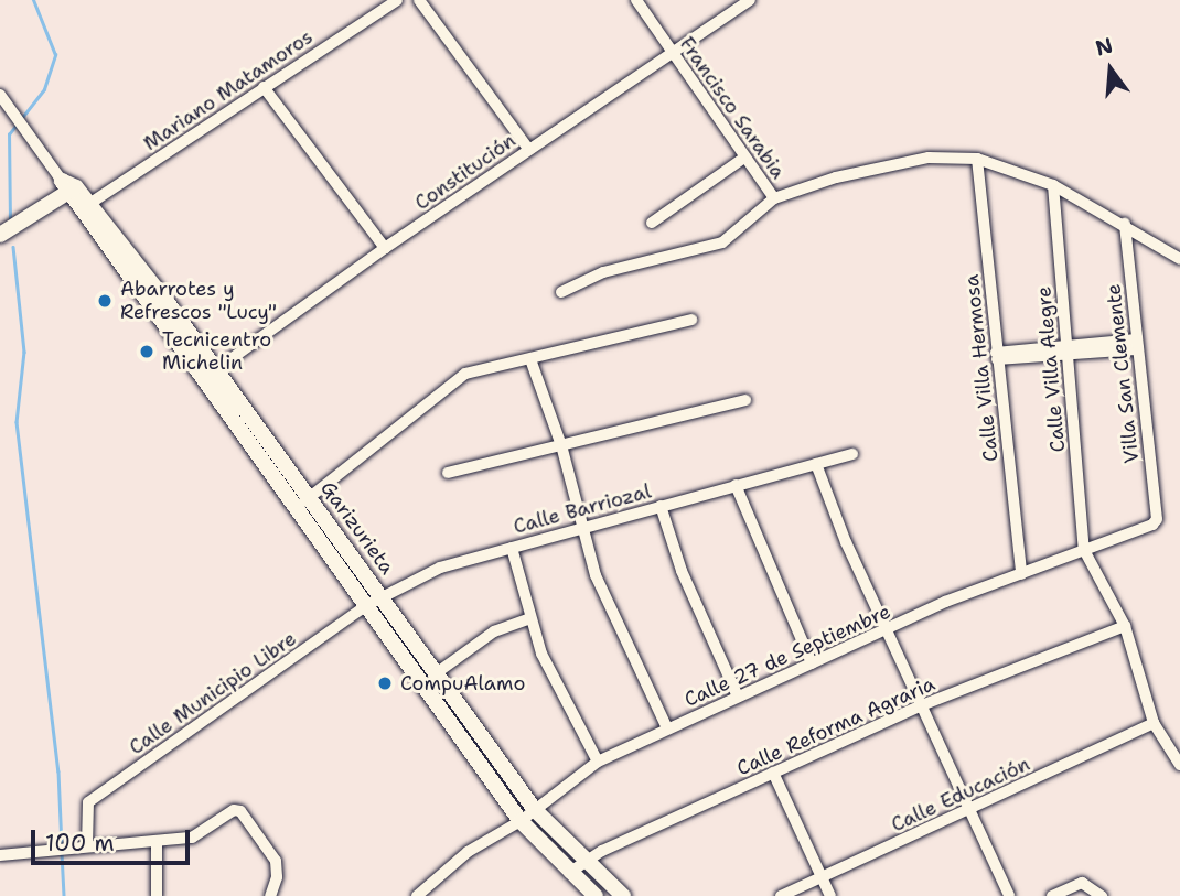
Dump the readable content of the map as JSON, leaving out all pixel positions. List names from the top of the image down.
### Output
{
  "streets": {
    "main road": ["Garizurieta"],
    "street": [
      "Mariano Matamoros",
      "Francisco Sarabia",
      "Constitución",
      "Calle Villa Hermosa",
      "Calle Villa Alegre",
      "Villa San Clemente",
      "Calle Barriozal",
      "Calle 27 de Septiembre",
      "Calle Municipio Libre",
      "Calle Reforma Agraria",
      "Calle Educación"
    ]
  },
  "crossings": [
    ["Mariano Matamoros", "Garizurieta"],
    ["Francisco Sarabia", "Constitución"],
    ["Constitución", "Garizurieta"],
    ["Calle Villa Hermosa", "Calle 27 de Septiembre"],
    ["Calle Villa Alegre", "Calle 27 de Septiembre"],
    ["Villa San Clemente", "Calle 27 de Septiembre"],
    ["Calle Barriozal", "Garizurieta"],
    ["Calle Barriozal", "Calle Municipio Libre"],
    ["Garizurieta", "Calle 27 de Septiembre"],
    ["Garizurieta", "Calle Municipio Libre"],
    ["Garizurieta", "Calle Reforma Agraria"]
  ],
  "places": ["Abarrotes y Refrescos \"Lucy\"", "Tecnicentro Michelin", "CompuAlamo"],
  "scale_bar": "100 m",
  "north": "top"
}
